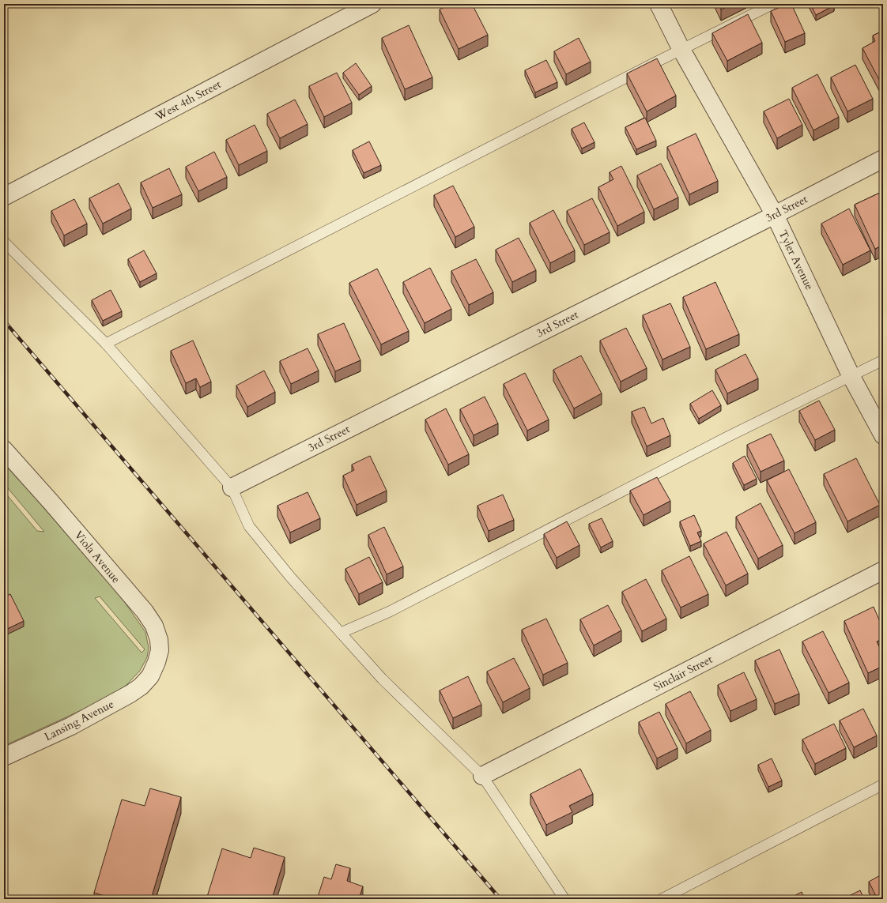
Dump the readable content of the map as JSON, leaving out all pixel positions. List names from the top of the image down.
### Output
{
  "streets": {
    "street": [
      "West 4th Street",
      "3rd Street",
      "Tyler Avenue",
      "Viola Avenue",
      "Sinclair Street",
      "Lansing Avenue"
    ]
  },
  "crossings": [
    ["3rd Street", "Tyler Avenue"],
    ["Viola Avenue", "Lansing Avenue"]
  ]
}
